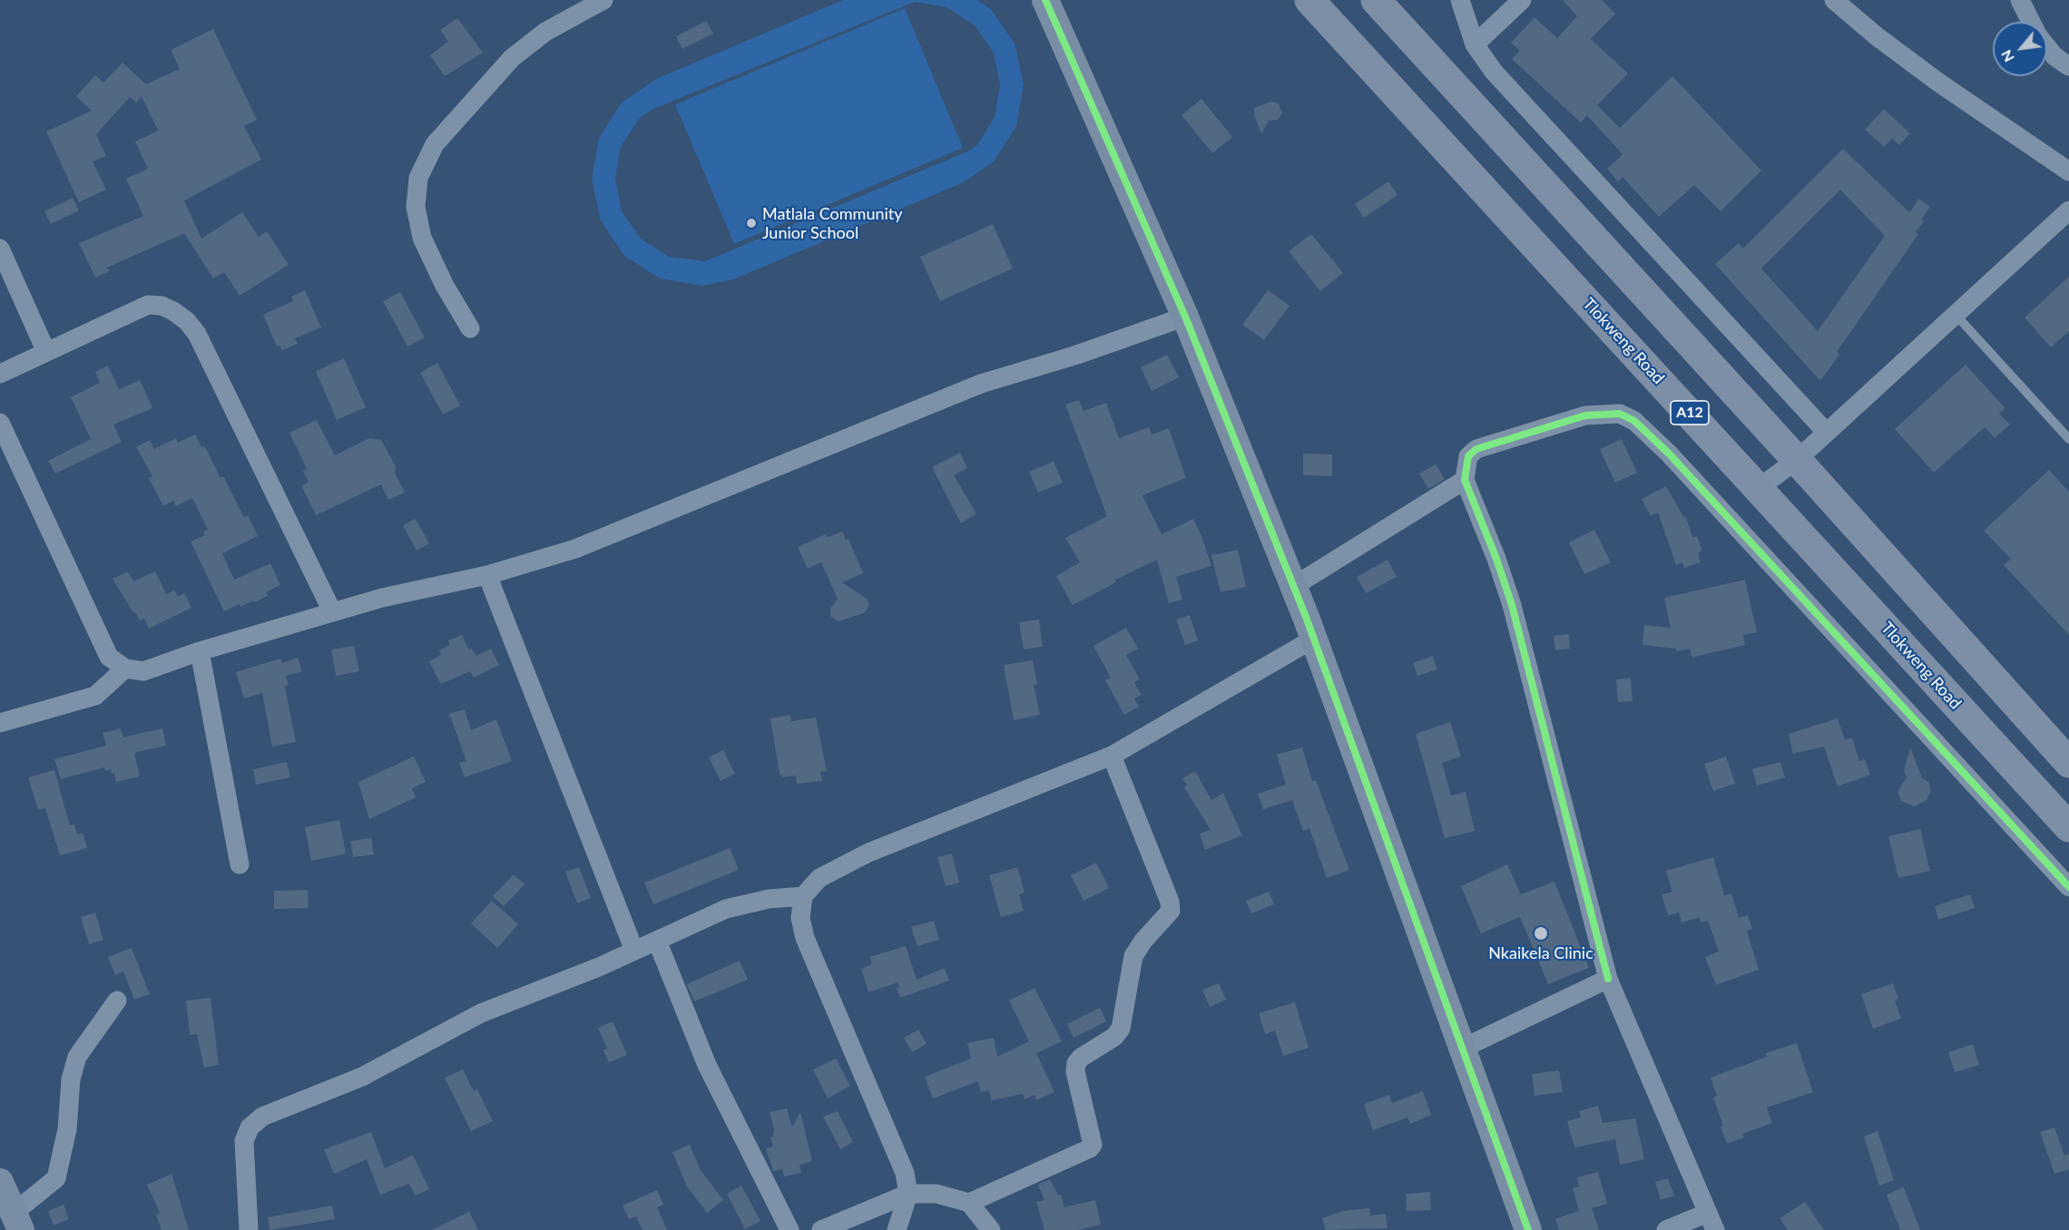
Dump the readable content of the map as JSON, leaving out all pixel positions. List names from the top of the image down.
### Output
{
  "streets": {
    "main road": ["Tlokweng Road", "A12"]
  },
  "places": ["Matlala Community Junior School", "Nkaikela Clinic"],
  "north": "bottom left"
}
